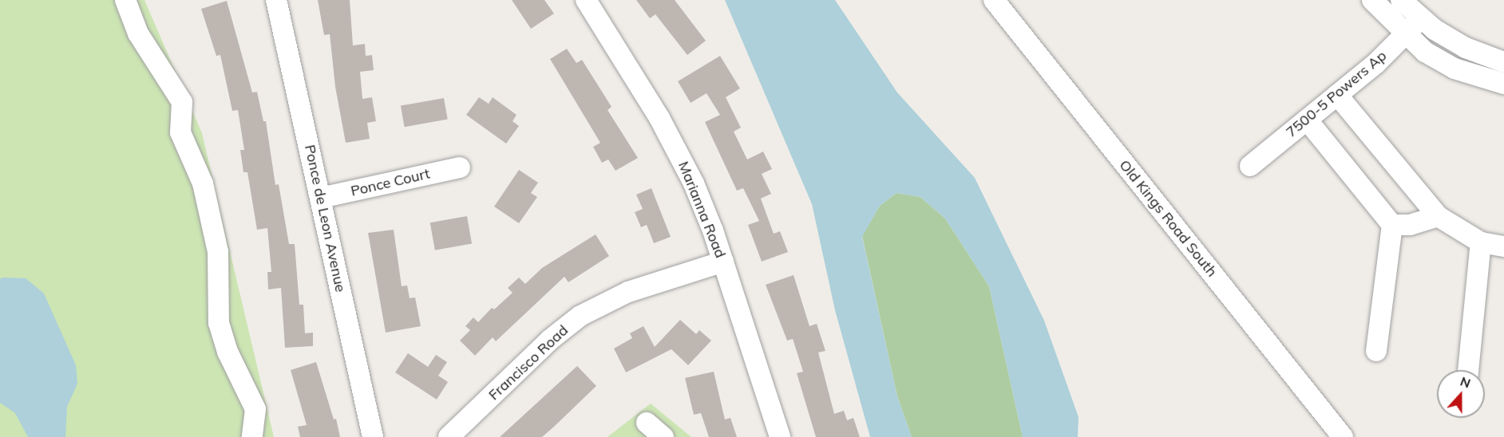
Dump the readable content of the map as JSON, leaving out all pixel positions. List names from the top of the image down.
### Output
{
  "streets": {
    "street": [
      "7500-5 Powers Ap",
      "Ponce Court",
      "Marianna Road",
      "Ponce de Leon Avenue",
      "Old Kings Road South",
      "Francisco Road"
    ]
  },
  "crossings": [
    ["Ponce Court", "Ponce de Leon Avenue"],
    ["Marianna Road", "Francisco Road"]
  ],
  "north": "top"
}
